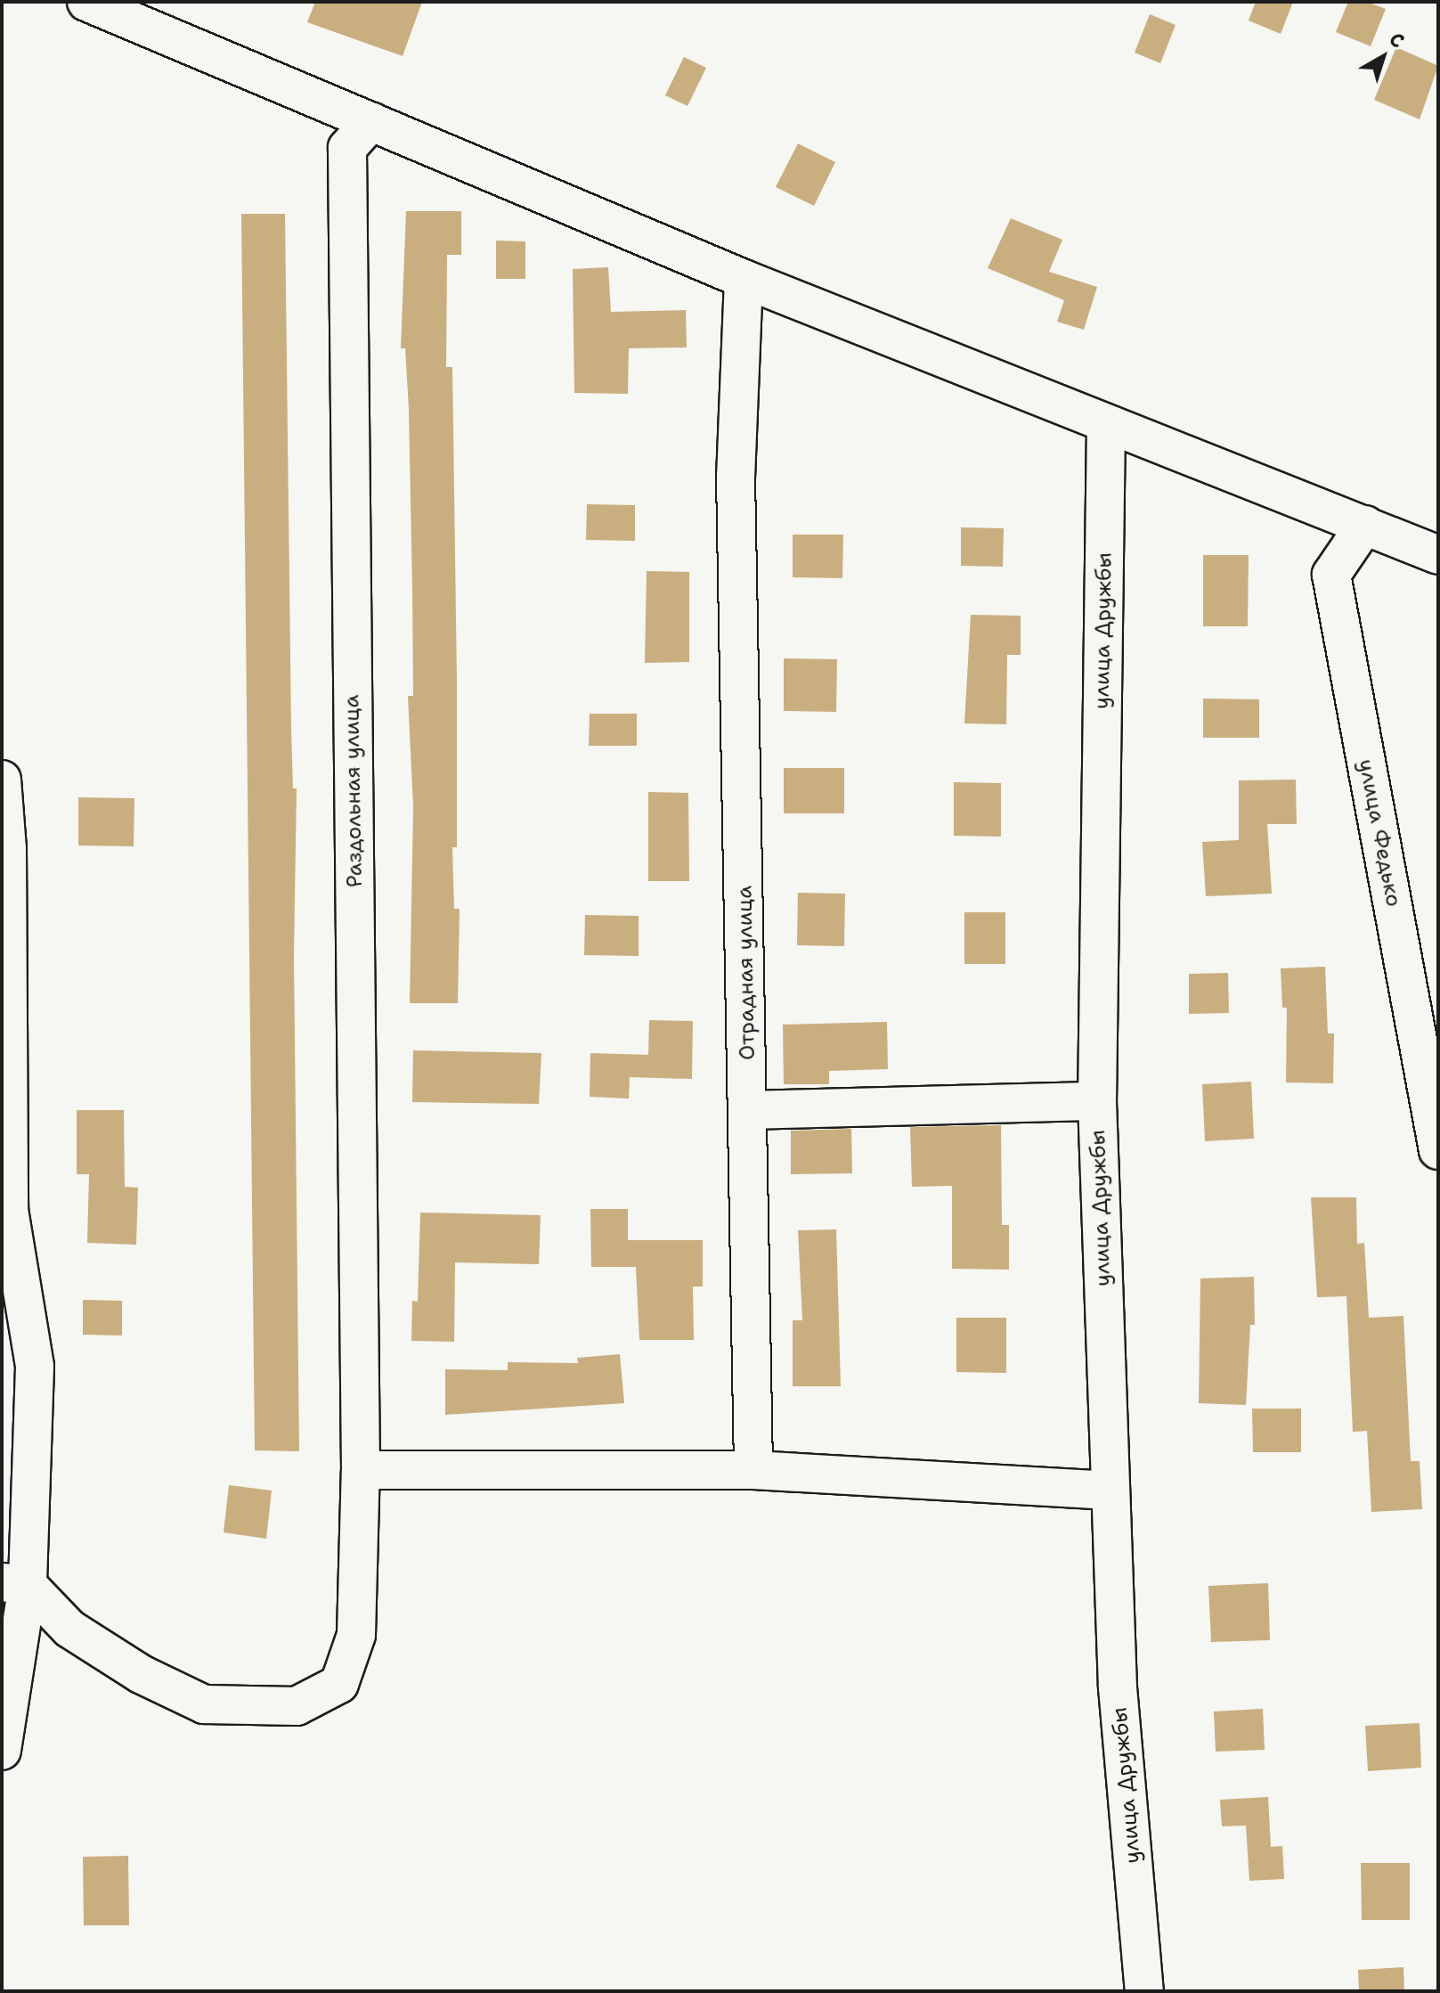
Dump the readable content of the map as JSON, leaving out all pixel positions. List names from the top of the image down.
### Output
{
  "streets": {
    "street": [
      "улица Дружбы",
      "Раздольная улица",
      "улица Федько",
      "Отрадная улица"
    ]
  },
  "north": "top right"
}
